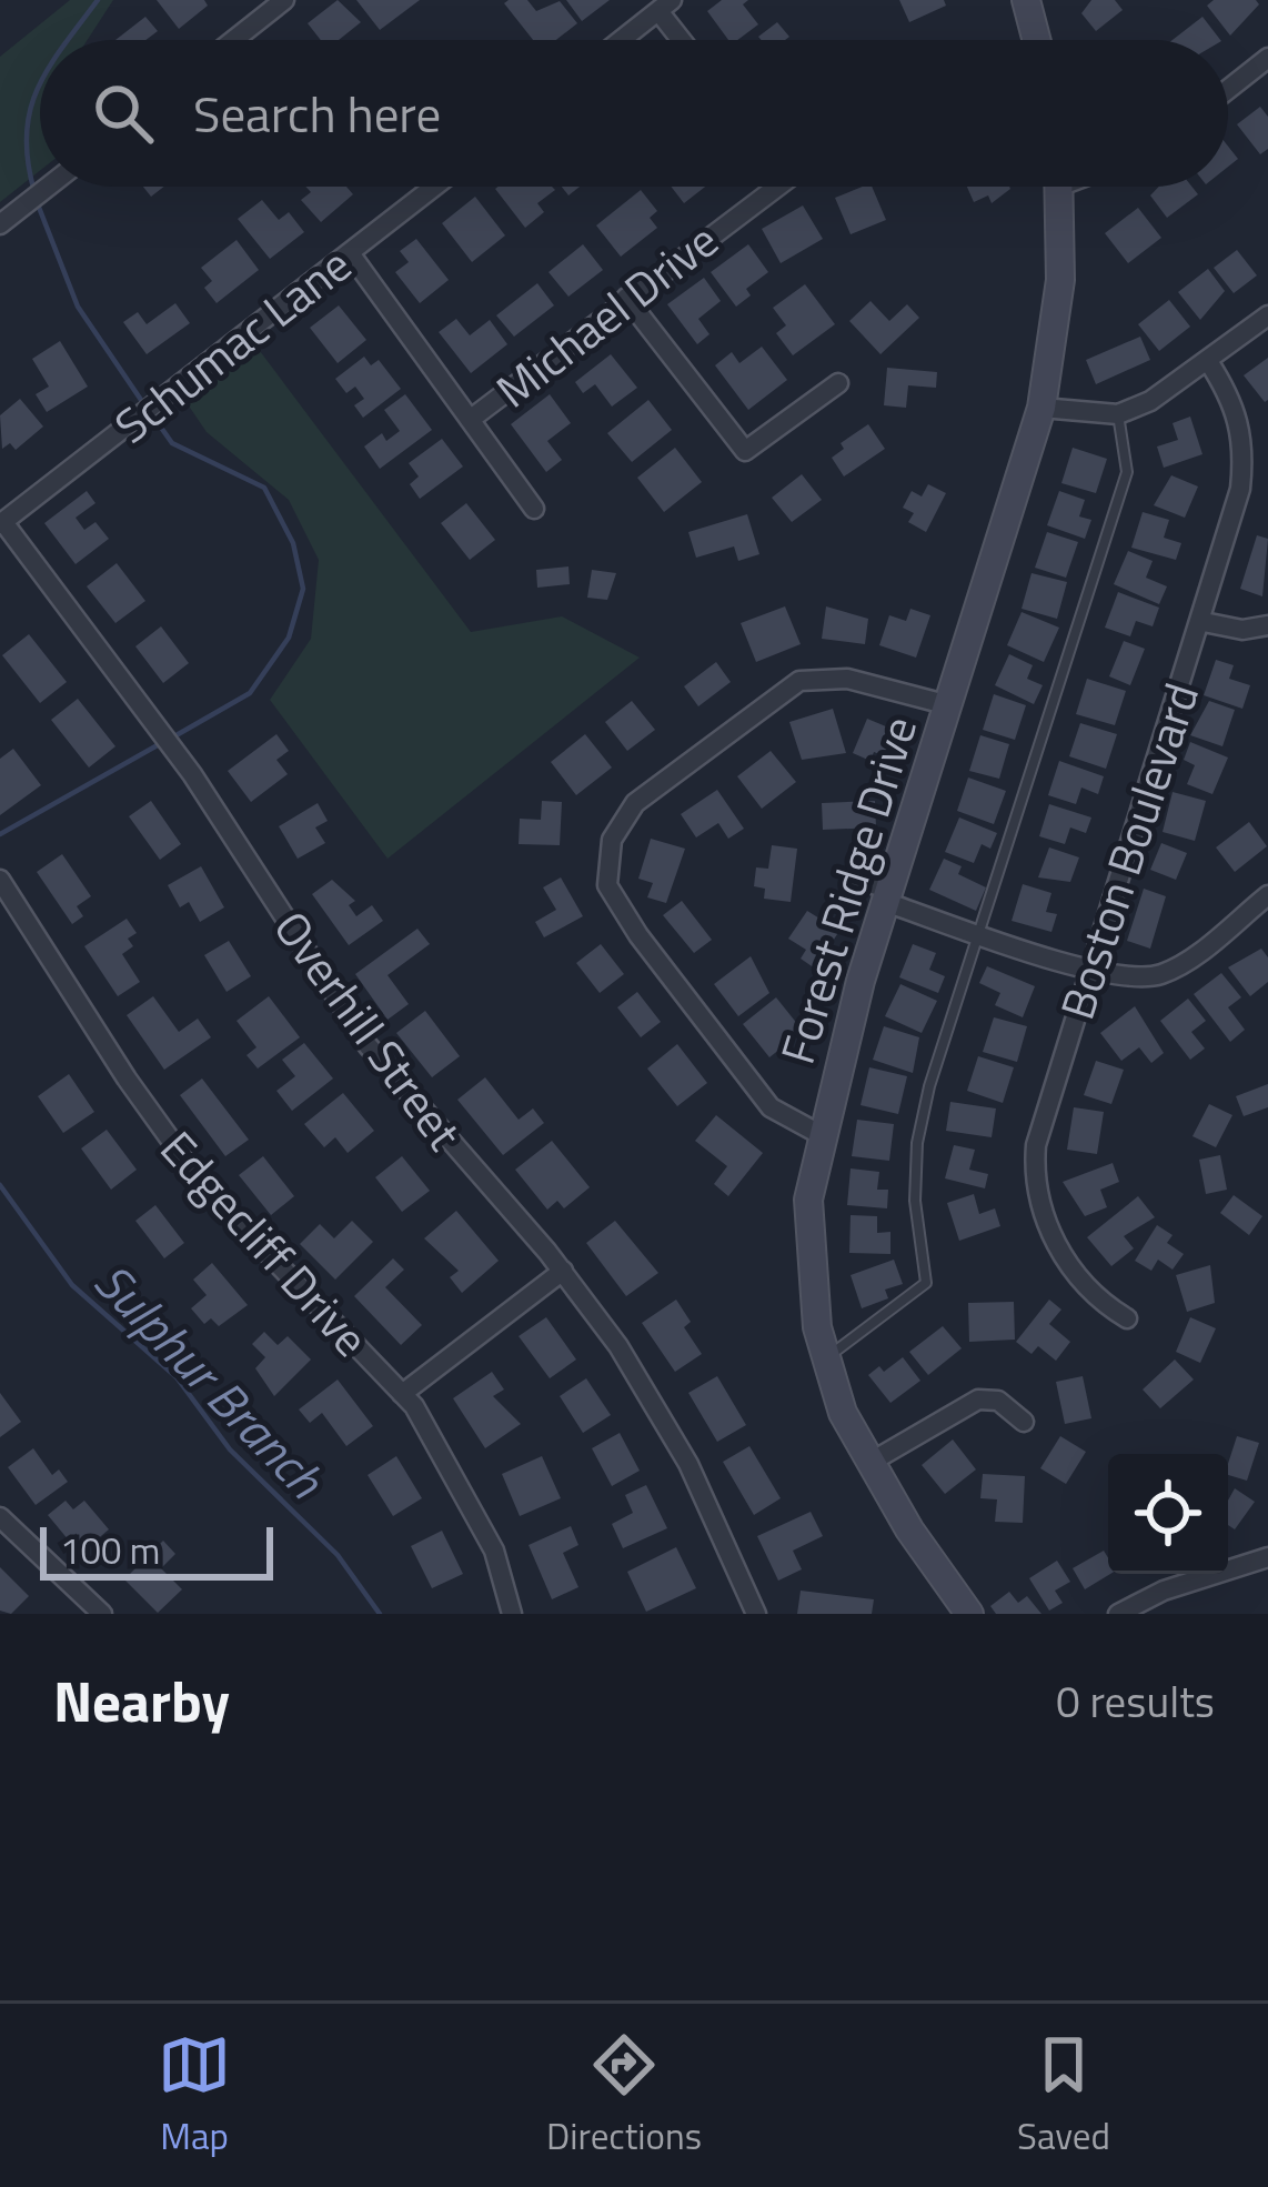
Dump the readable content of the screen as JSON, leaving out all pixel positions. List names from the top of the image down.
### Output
{
  "streets": {
    "main road": ["Forest Ridge Drive"],
    "street": [
      "Michael Drive",
      "Schumac Lane",
      "Boston Boulevard",
      "Overhill Street",
      "Edgecliff Drive"
    ]
  },
  "crossings": [
    ["Schumac Lane", "Overhill Street"]
  ],
  "water": ["Sulphur Branch"],
  "scale_bar": "100 m",
  "page": {
    "search": "Search here",
    "scale": "100 m",
    "heading": ["Nearby", "0 results"],
    "nav": ["Map", "Directions", "Saved"]
  }
}
